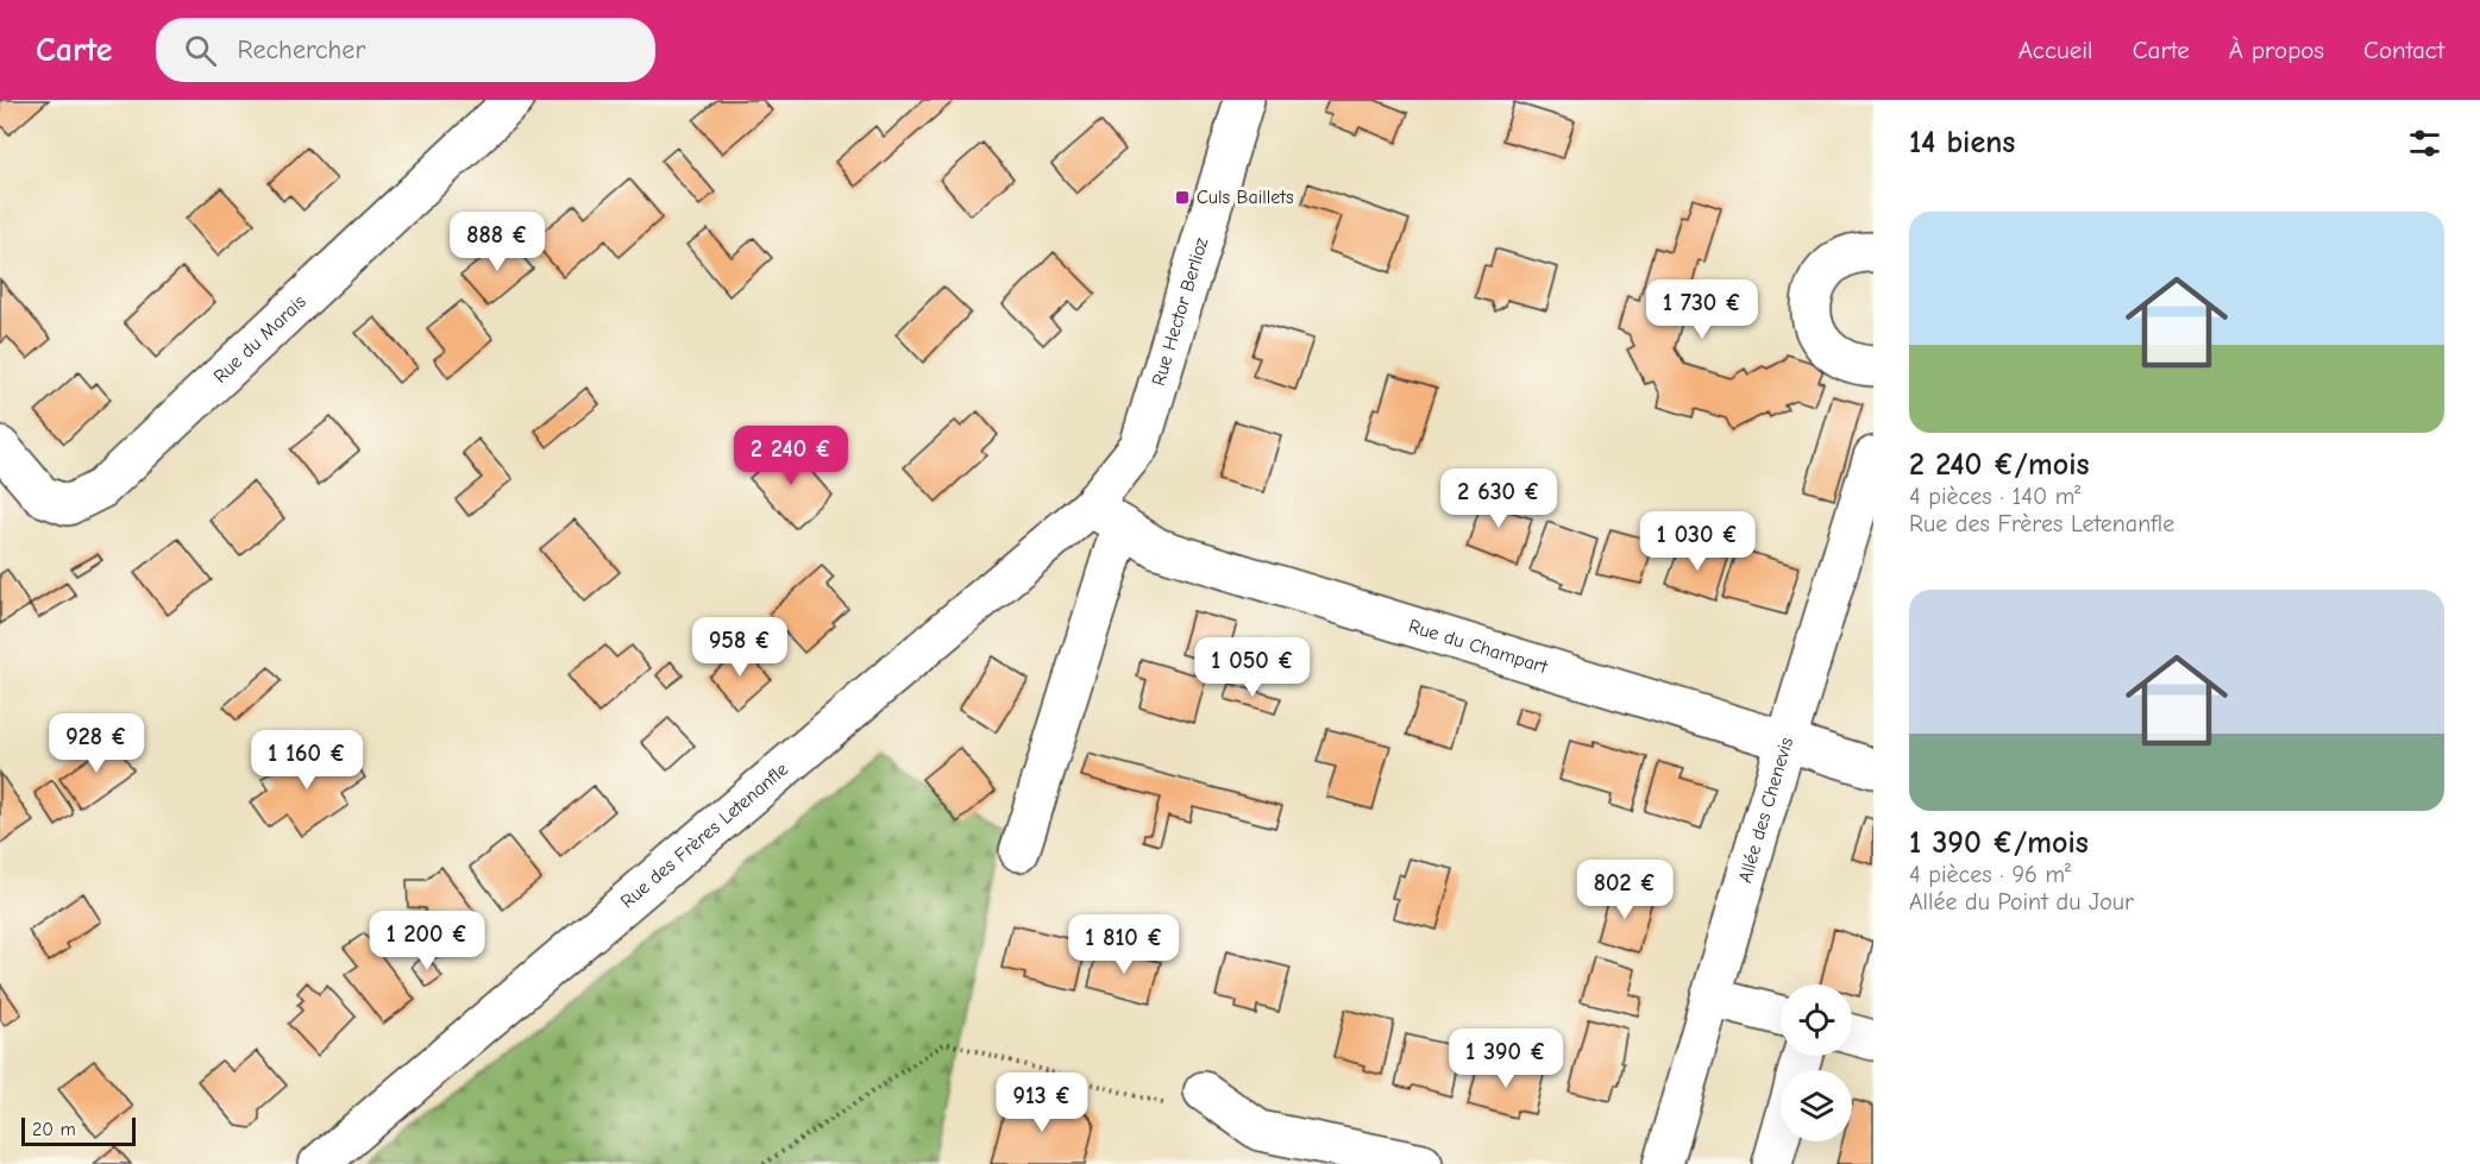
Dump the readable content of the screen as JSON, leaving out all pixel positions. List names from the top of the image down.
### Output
{
  "streets": {
    "street": [
      "Rue Hector Berlioz",
      "Rue du Marais",
      "Rue du Champart",
      "Allée des Chenevis",
      "Rue des Frères Letenanfle"
    ]
  },
  "crossings": [
    ["Rue Hector Berlioz", "Rue du Champart"],
    ["Rue Hector Berlioz", "Rue des Frères Letenanfle"],
    ["Rue du Champart", "Allée des Chenevis"],
    ["Rue du Champart", "Rue des Frères Letenanfle"]
  ],
  "places": {
    "transit": ["Culs Baillets"]
  },
  "scale_bar": "20 m",
  "page": {
    "header": "Carte",
    "search": "Rechercher",
    "nav": [
      "Accueil",
      "Carte",
      "À propos",
      "Contact"
    ],
    "heading": "14 biens",
    "list": [
      {
        "name": "2 240 €/mois",
        "note": "4 pièces · 140 m² · Rue des Frères Letenanfle"
      },
      {
        "name": "1 390 €/mois",
        "note": "4 pièces · 96 m² · Allée du Point du Jour"
      }
    ],
    "price": [
      "888 €",
      "1 730 €",
      "2 240 €",
      "2 630 €",
      "1 030 €",
      "958 €",
      "1 050 €",
      "928 €",
      "1 160 €",
      "802 €",
      "1 200 €",
      "1 810 €",
      "1 390 €",
      "913 €"
    ],
    "scale": "20 m"
  }
}
